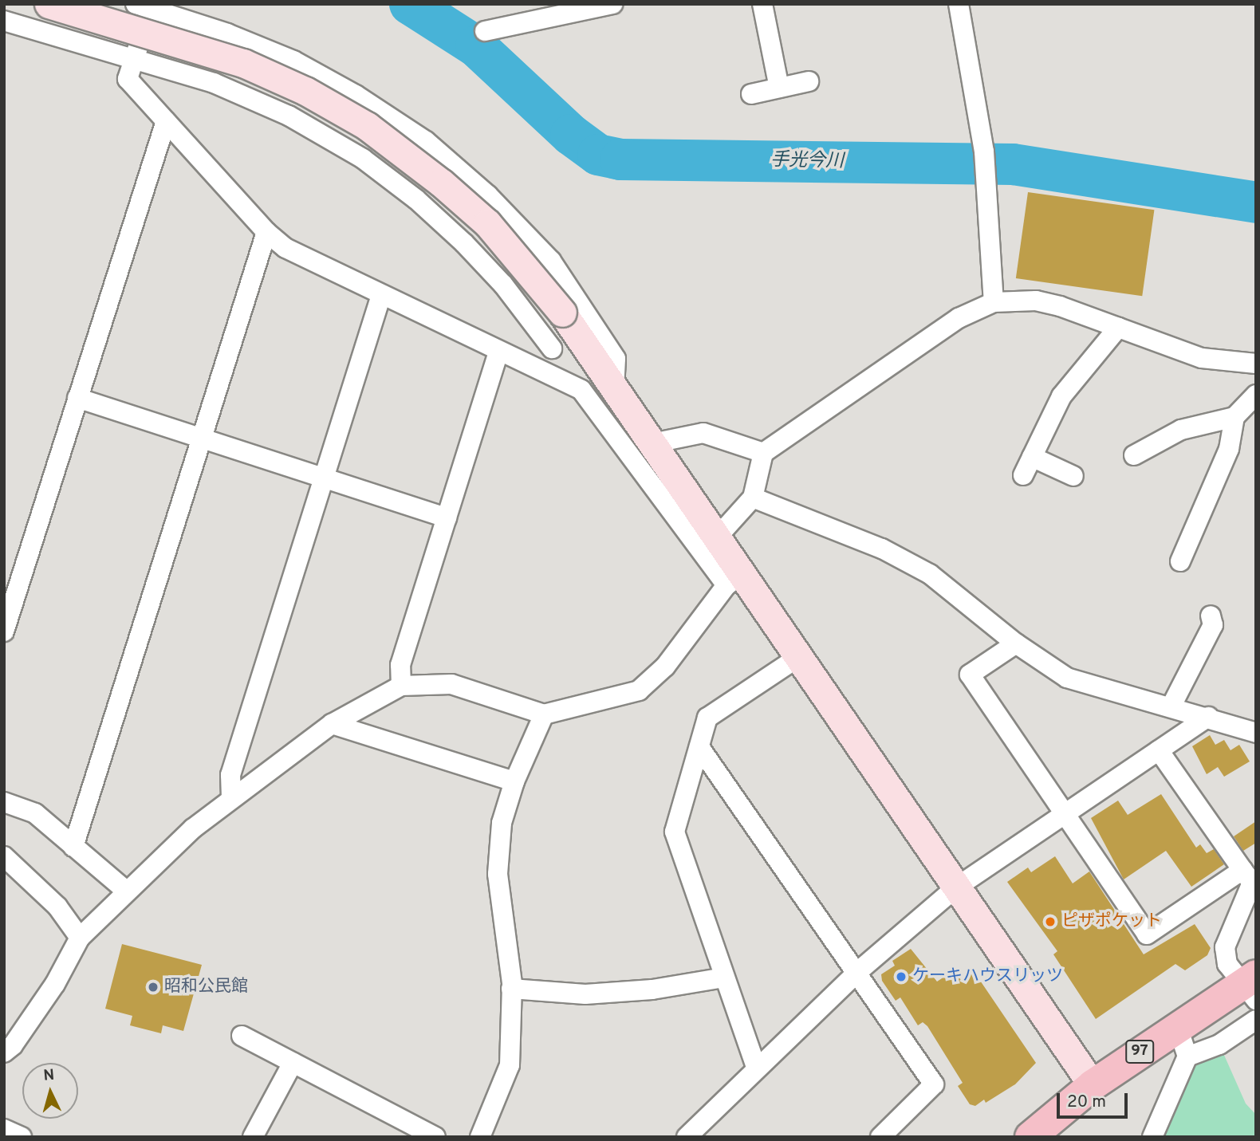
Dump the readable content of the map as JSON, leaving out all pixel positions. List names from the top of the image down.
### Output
{
  "streets": {
    "main road": ["97"]
  },
  "water": ["手光今川"],
  "places": ["ピザポケット", "ケーキハウスリッツ", "昭和公民館"],
  "scale_bar": "20 m",
  "north": "top"
}
